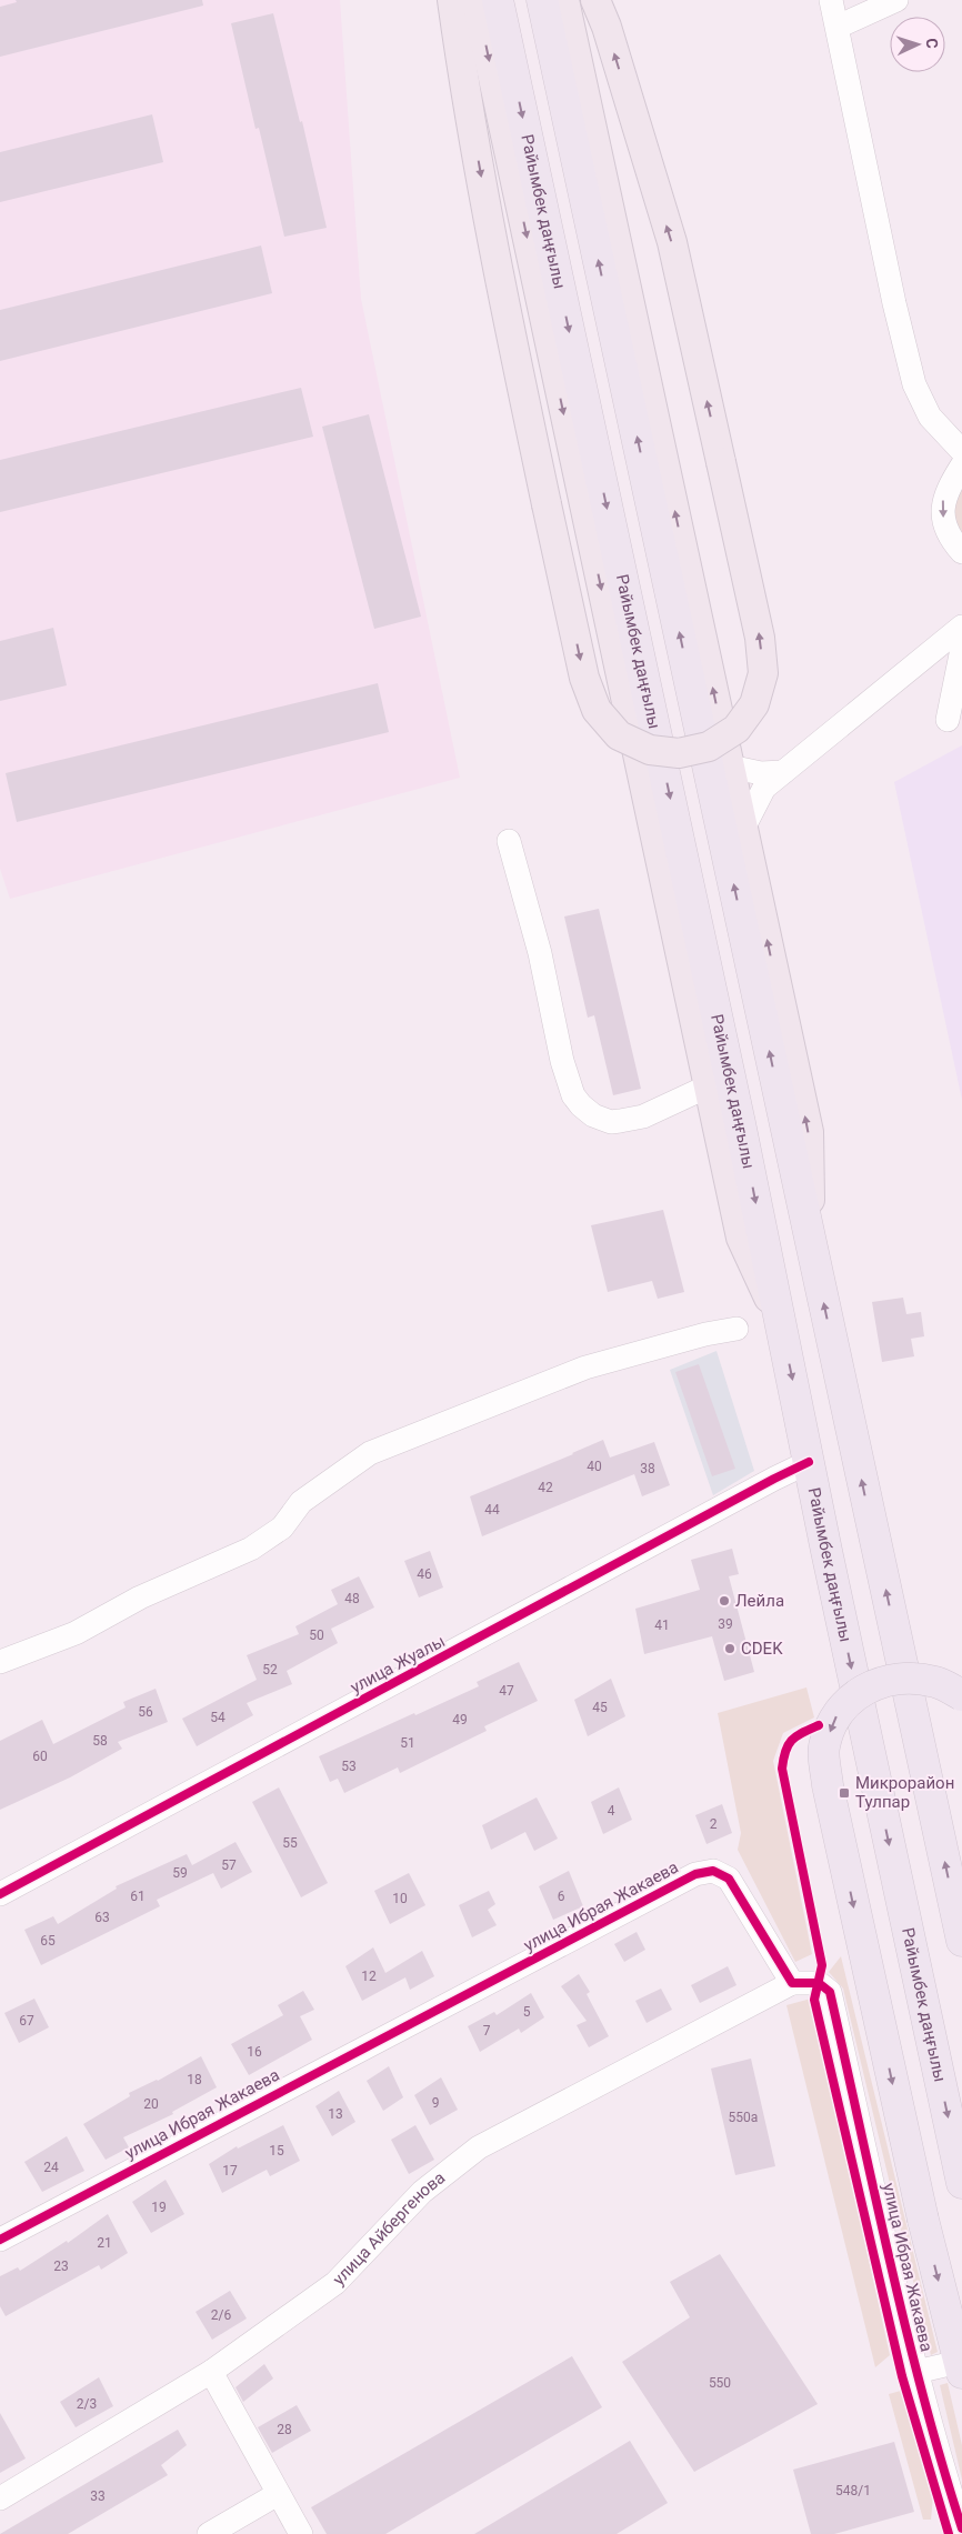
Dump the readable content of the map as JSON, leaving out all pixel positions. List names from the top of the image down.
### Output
{
  "streets": {
    "highway": ["Райымбек даңғылы"],
    "street": ["улица Жуалы", "улица Ибрая Жакаева", "улица Айбергенова"]
  },
  "crossings": [
    ["Райымбек даңғылы", "улица Жуалы"],
    ["улица Ибрая Жакаева", "улица Айбергенова"]
  ],
  "places": {
    "other": ["Лейла", "CDEK"],
    "transit": ["Микрорайон Тулпар"]
  },
  "house_numbers": [
    "40",
    "38",
    "42",
    "44",
    "46",
    "48",
    "39",
    "41",
    "50",
    "52",
    "47",
    "45",
    "56",
    "54",
    "49",
    "58",
    "51",
    "60",
    "53",
    "4",
    "2",
    "55",
    "57",
    "59",
    "61",
    "6",
    "10",
    "63",
    "65",
    "12",
    "5",
    "67",
    "7",
    "16",
    "18",
    "9",
    "20",
    "13",
    "550а",
    "15",
    "24",
    "17",
    "19",
    "21",
    "23",
    "2/6",
    "550",
    "2/3",
    "28",
    "548/1",
    "33"
  ],
  "north": "right"
}
